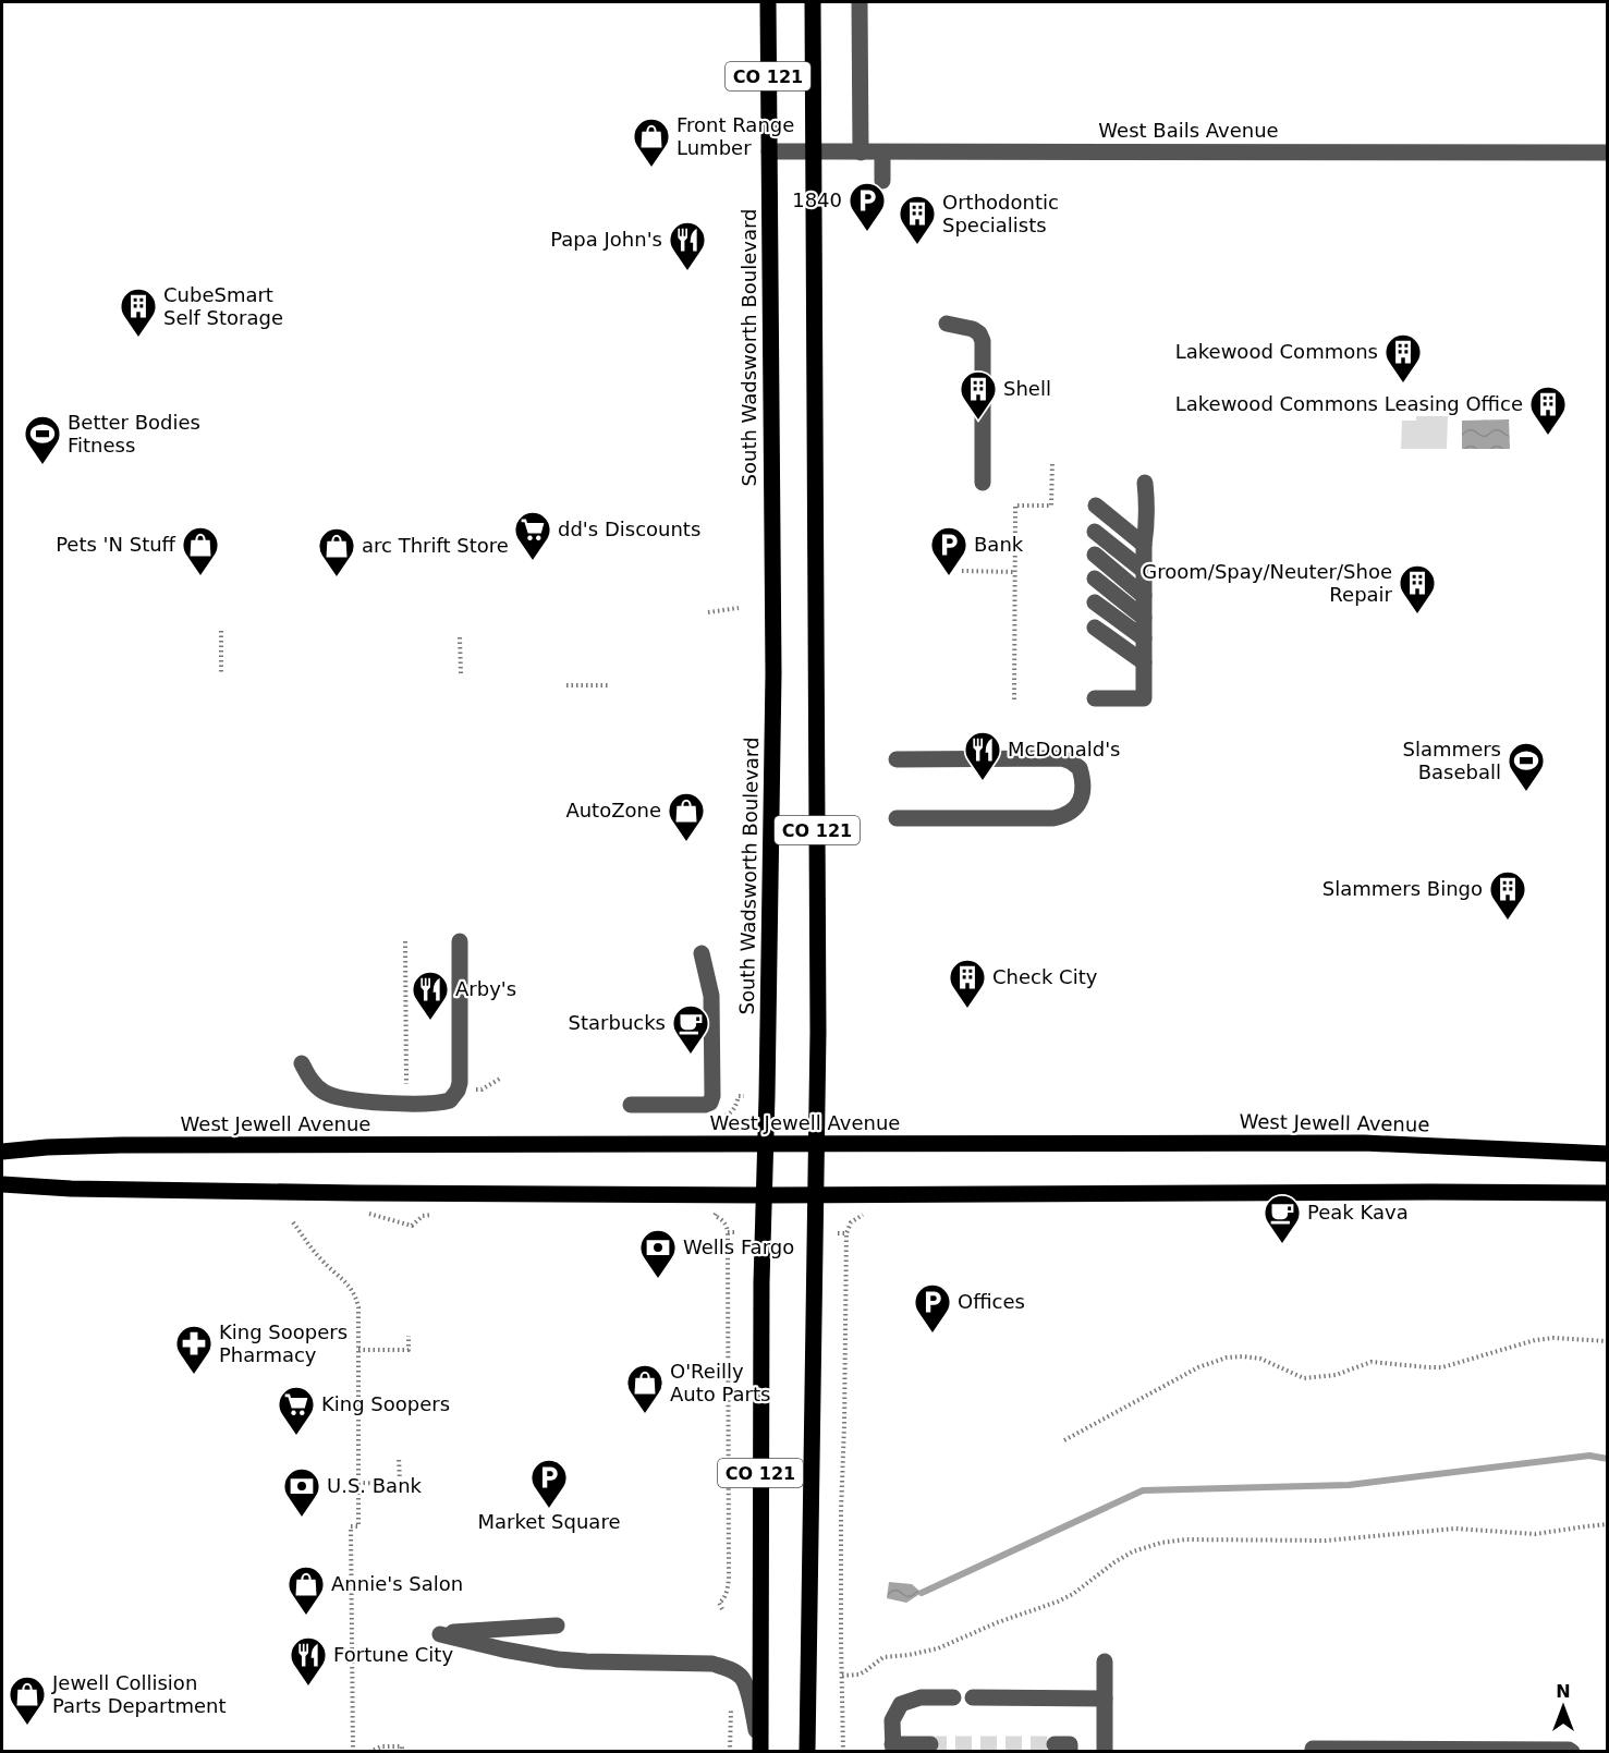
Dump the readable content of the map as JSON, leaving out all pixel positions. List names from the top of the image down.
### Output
{
  "streets": {
    "main road": ["CO 121", "South Wadsworth Boulevard", "West Jewell Avenue"],
    "street": ["West Bails Avenue"]
  },
  "crossings": [
    ["CO 121", "West Bails Avenue"],
    ["CO 121", "West Jewell Avenue"],
    ["West Bails Avenue", "South Wadsworth Boulevard"],
    ["South Wadsworth Boulevard", "West Jewell Avenue"]
  ],
  "places": {
    "shop": [
      "Front Range Lumber",
      "Pets 'N Stuff",
      "arc Thrift Store",
      "AutoZone",
      "O'Reilly Auto Parts",
      "Annie's Salon",
      "Jewell Collision Parts Department"
    ],
    "parking": [
      "1840",
      "Bank",
      "Offices",
      "Market Square"
    ],
    "building": [
      "Orthodontic Specialists",
      "CubeSmart Self Storage",
      "Lakewood Commons",
      "Shell",
      "Lakewood Commons Leasing Office",
      "Groom/Spay/Neuter/Shoe Repair",
      "Slammers Bingo",
      "Check City"
    ],
    "restaurant": [
      "Papa John's",
      "McDonald's",
      "Arby's",
      "Fortune City"
    ],
    "sports": ["Better Bodies Fitness", "Slammers Baseball"],
    "supermarket": ["dd's Discounts", "King Soopers"],
    "cafe": ["Starbucks", "Peak Kava"],
    "bank": ["Wells Fargo", "U.S. Bank"],
    "pharmacy": ["King Soopers Pharmacy"]
  },
  "north": "top"
}
